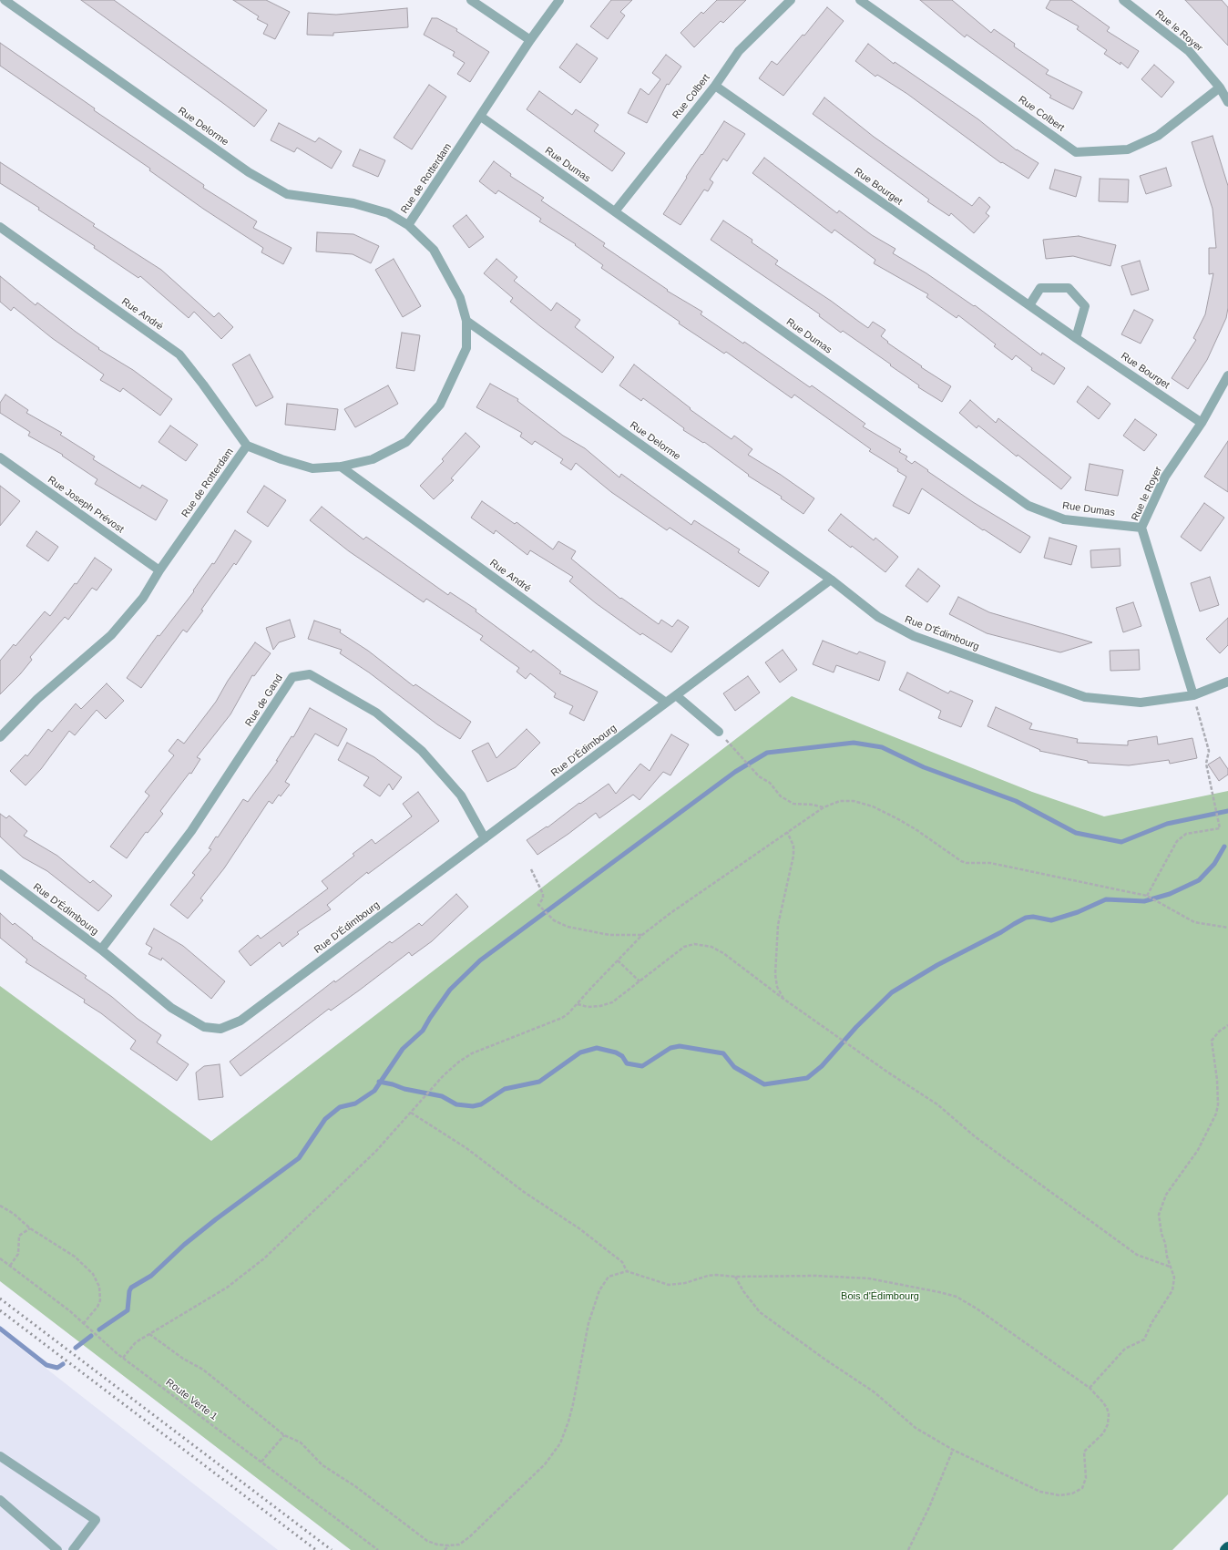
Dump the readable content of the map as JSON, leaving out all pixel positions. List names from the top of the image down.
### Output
{
  "streets": {
    "street": [
      "Rue le Royer",
      "Rue Colbert",
      "Rue Delorme",
      "Rue Dumas",
      "Rue de Rotterdam",
      "Rue Bourget",
      "Rue André",
      "Rue Joseph Prévost",
      "Rue D'Édimbourg",
      "Rue de Gand"
    ],
    "path": ["Route Verte 1"]
  },
  "crossings": [
    ["Rue le Royer", "Rue Colbert"],
    ["Rue le Royer", "Rue Dumas"],
    ["Rue le Royer", "Rue Bourget"],
    ["Rue le Royer", "Rue D'Édimbourg"],
    ["Rue Colbert", "Rue Dumas"],
    ["Rue Colbert", "Rue Bourget"],
    ["Rue Delorme", "Rue de Rotterdam"],
    ["Rue Delorme", "Rue D'Édimbourg"],
    ["Rue Dumas", "Rue de Rotterdam"],
    ["Rue de Rotterdam", "Rue André"],
    ["Rue de Rotterdam", "Rue Joseph Prévost"],
    ["Rue André", "Rue D'Édimbourg"],
    ["Rue D'Édimbourg", "Rue de Gand"]
  ],
  "parks": ["Bois d'Édimbourg"]
}
